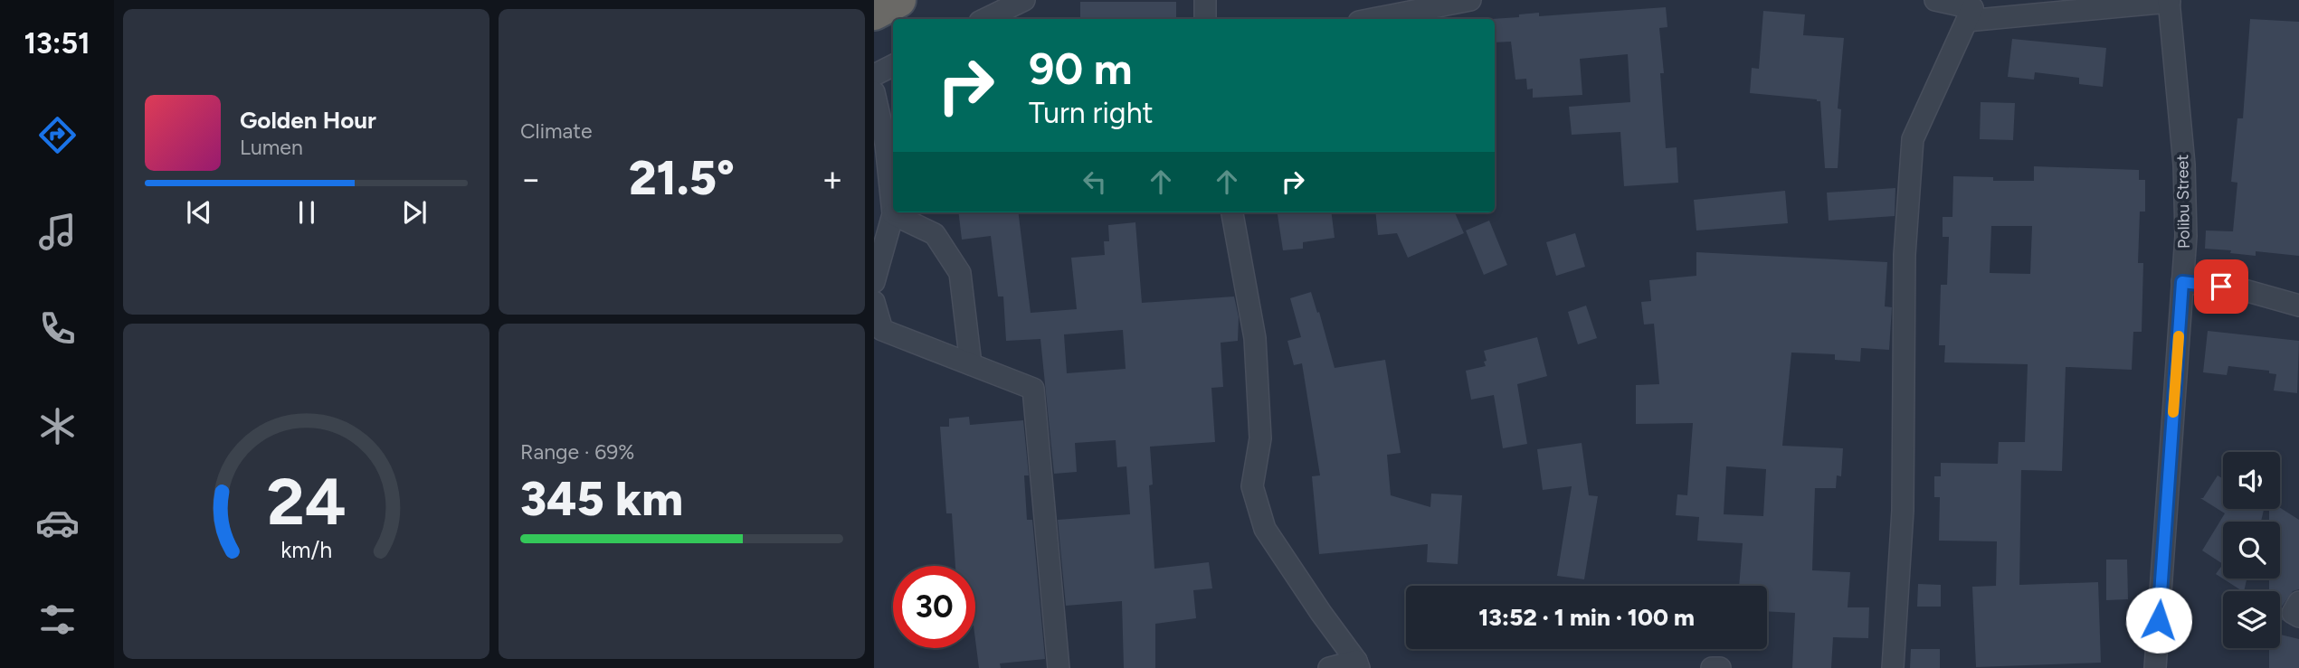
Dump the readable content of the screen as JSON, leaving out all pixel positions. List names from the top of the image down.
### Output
{
  "streets": {
    "street": ["Polibu Street"]
  },
  "page": {
    "tabs": "13:51",
    "tile": [
      "Climate",
      ["Range · 69%", "345 km"]
    ],
    "turn": ["90 m", "Turn right"],
    "song": ["Golden Hour", "Lumen"],
    "heat": ["−", "21.5°", "+"],
    "limit": "30",
    "trip": "13:52 · 1 min · 100 m",
    "gauge": ["24", "km/h"]
  }
}
